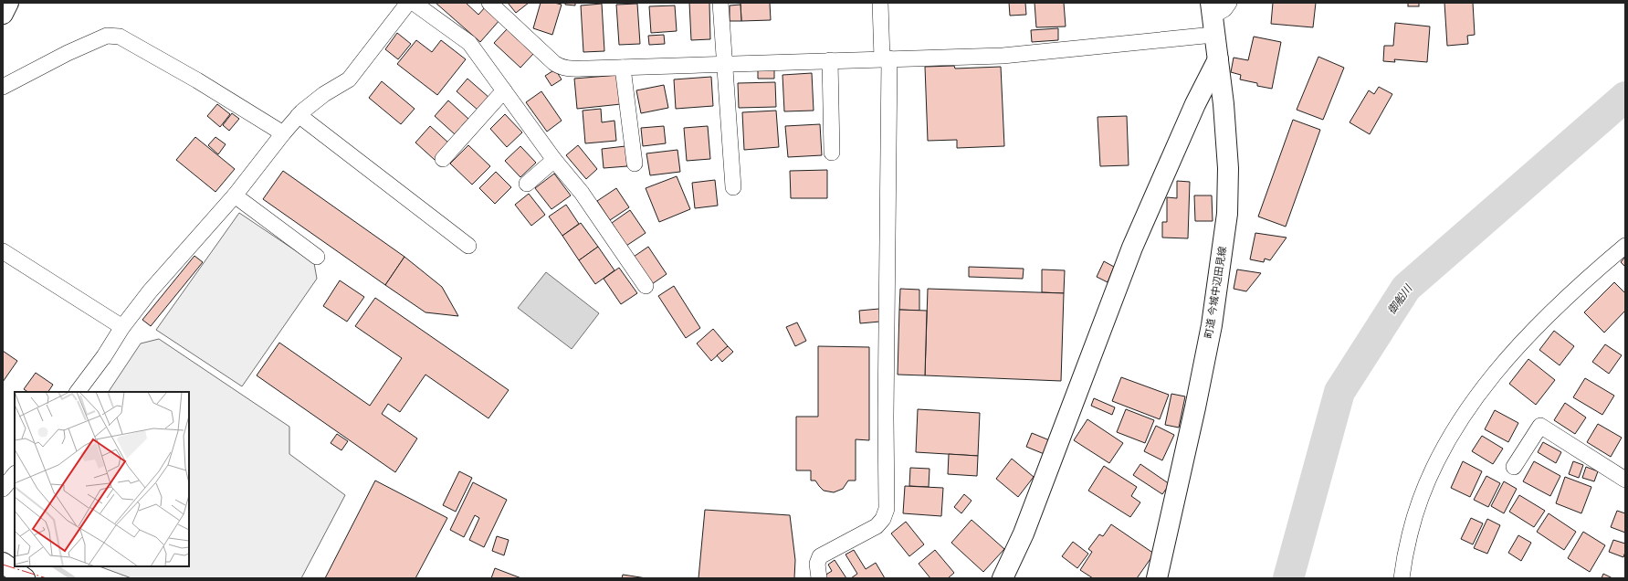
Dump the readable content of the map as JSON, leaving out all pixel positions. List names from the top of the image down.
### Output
{
  "streets": {
    "main road": ["町道 今城中辺田見線"]
  },
  "water": ["御船川"]
}
